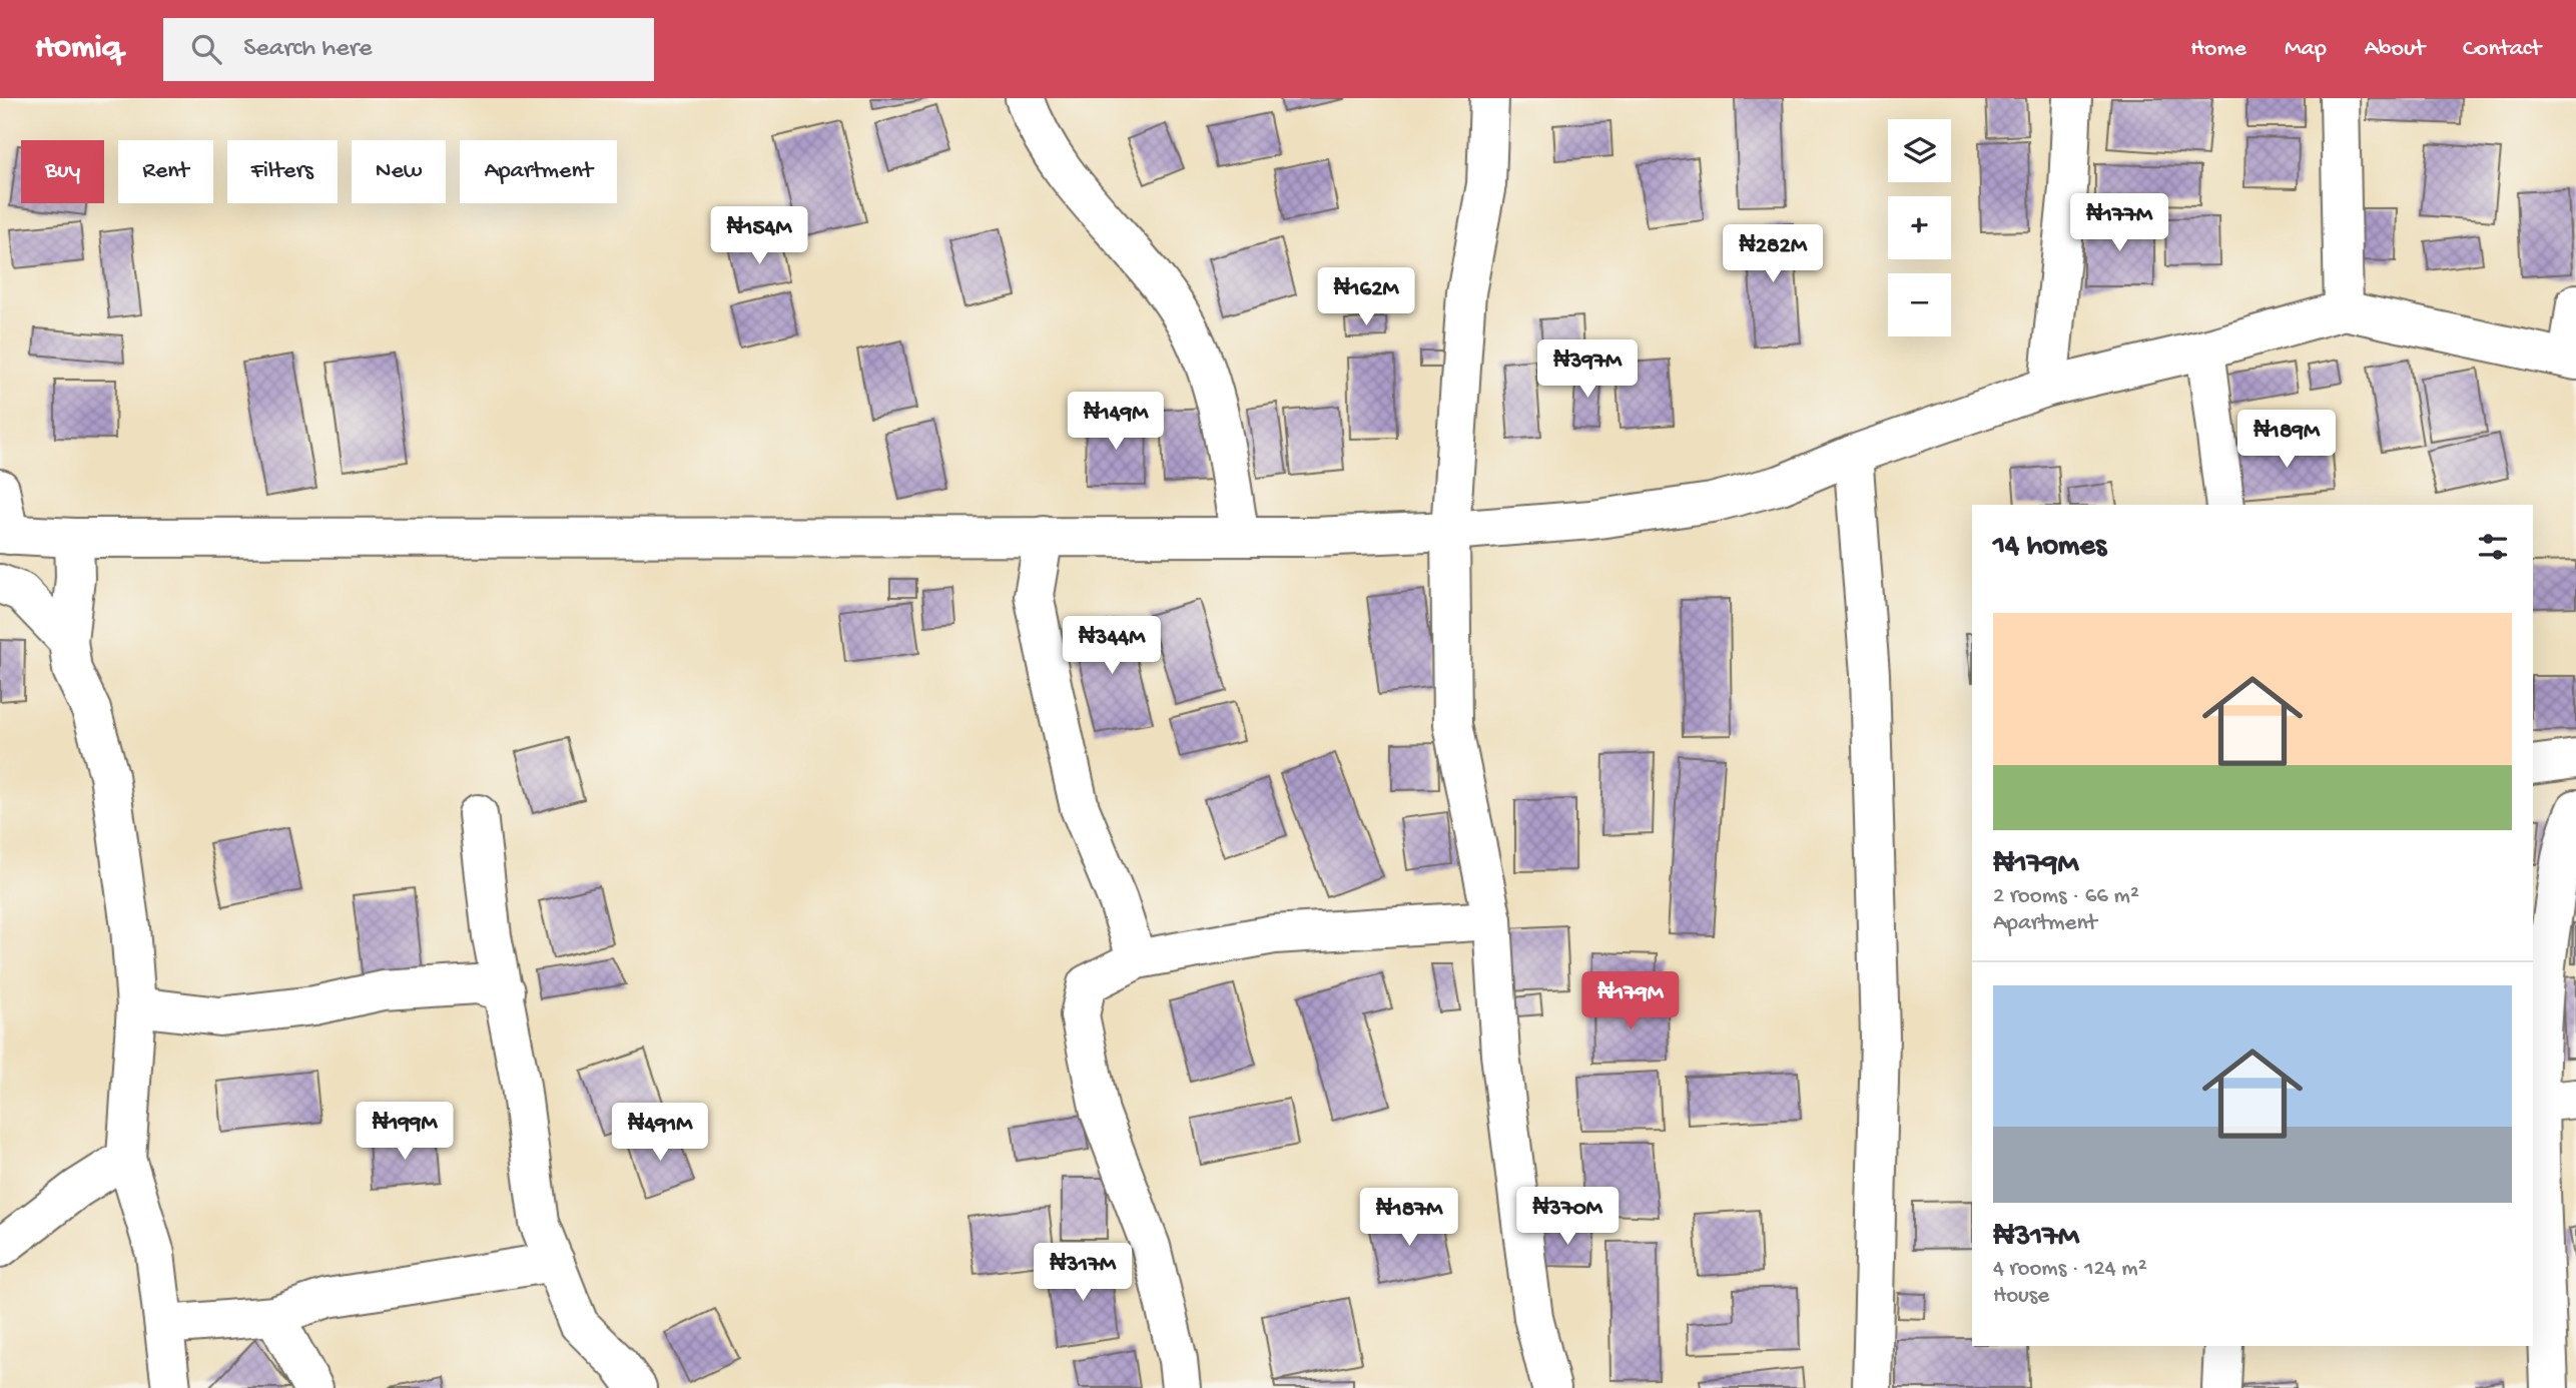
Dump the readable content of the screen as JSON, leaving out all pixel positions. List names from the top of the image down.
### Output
{
  "page": {
    "header": "Homiq",
    "search": "Search here",
    "nav": [
      "Home",
      "Map",
      "About",
      "Contact"
    ],
    "map_buttons": ["+", "−"],
    "chip": [
      "Buy",
      "Rent",
      "Filters",
      "New",
      "Apartment"
    ],
    "price": [
      "₦177M",
      "₦154M",
      "₦282M",
      "₦162M",
      "₦397M",
      "₦149M",
      "₦189M",
      "₦344M",
      "₦179M",
      "₦199M",
      "₦491M",
      "₦370M",
      "₦187M",
      "₦317M"
    ],
    "heading": "14 homes",
    "list": [
      {
        "name": "₦179M",
        "note": "2 rooms · 66 m² · Apartment"
      },
      {
        "name": "₦317M",
        "note": "4 rooms · 124 m² · House"
      }
    ]
  }
}
